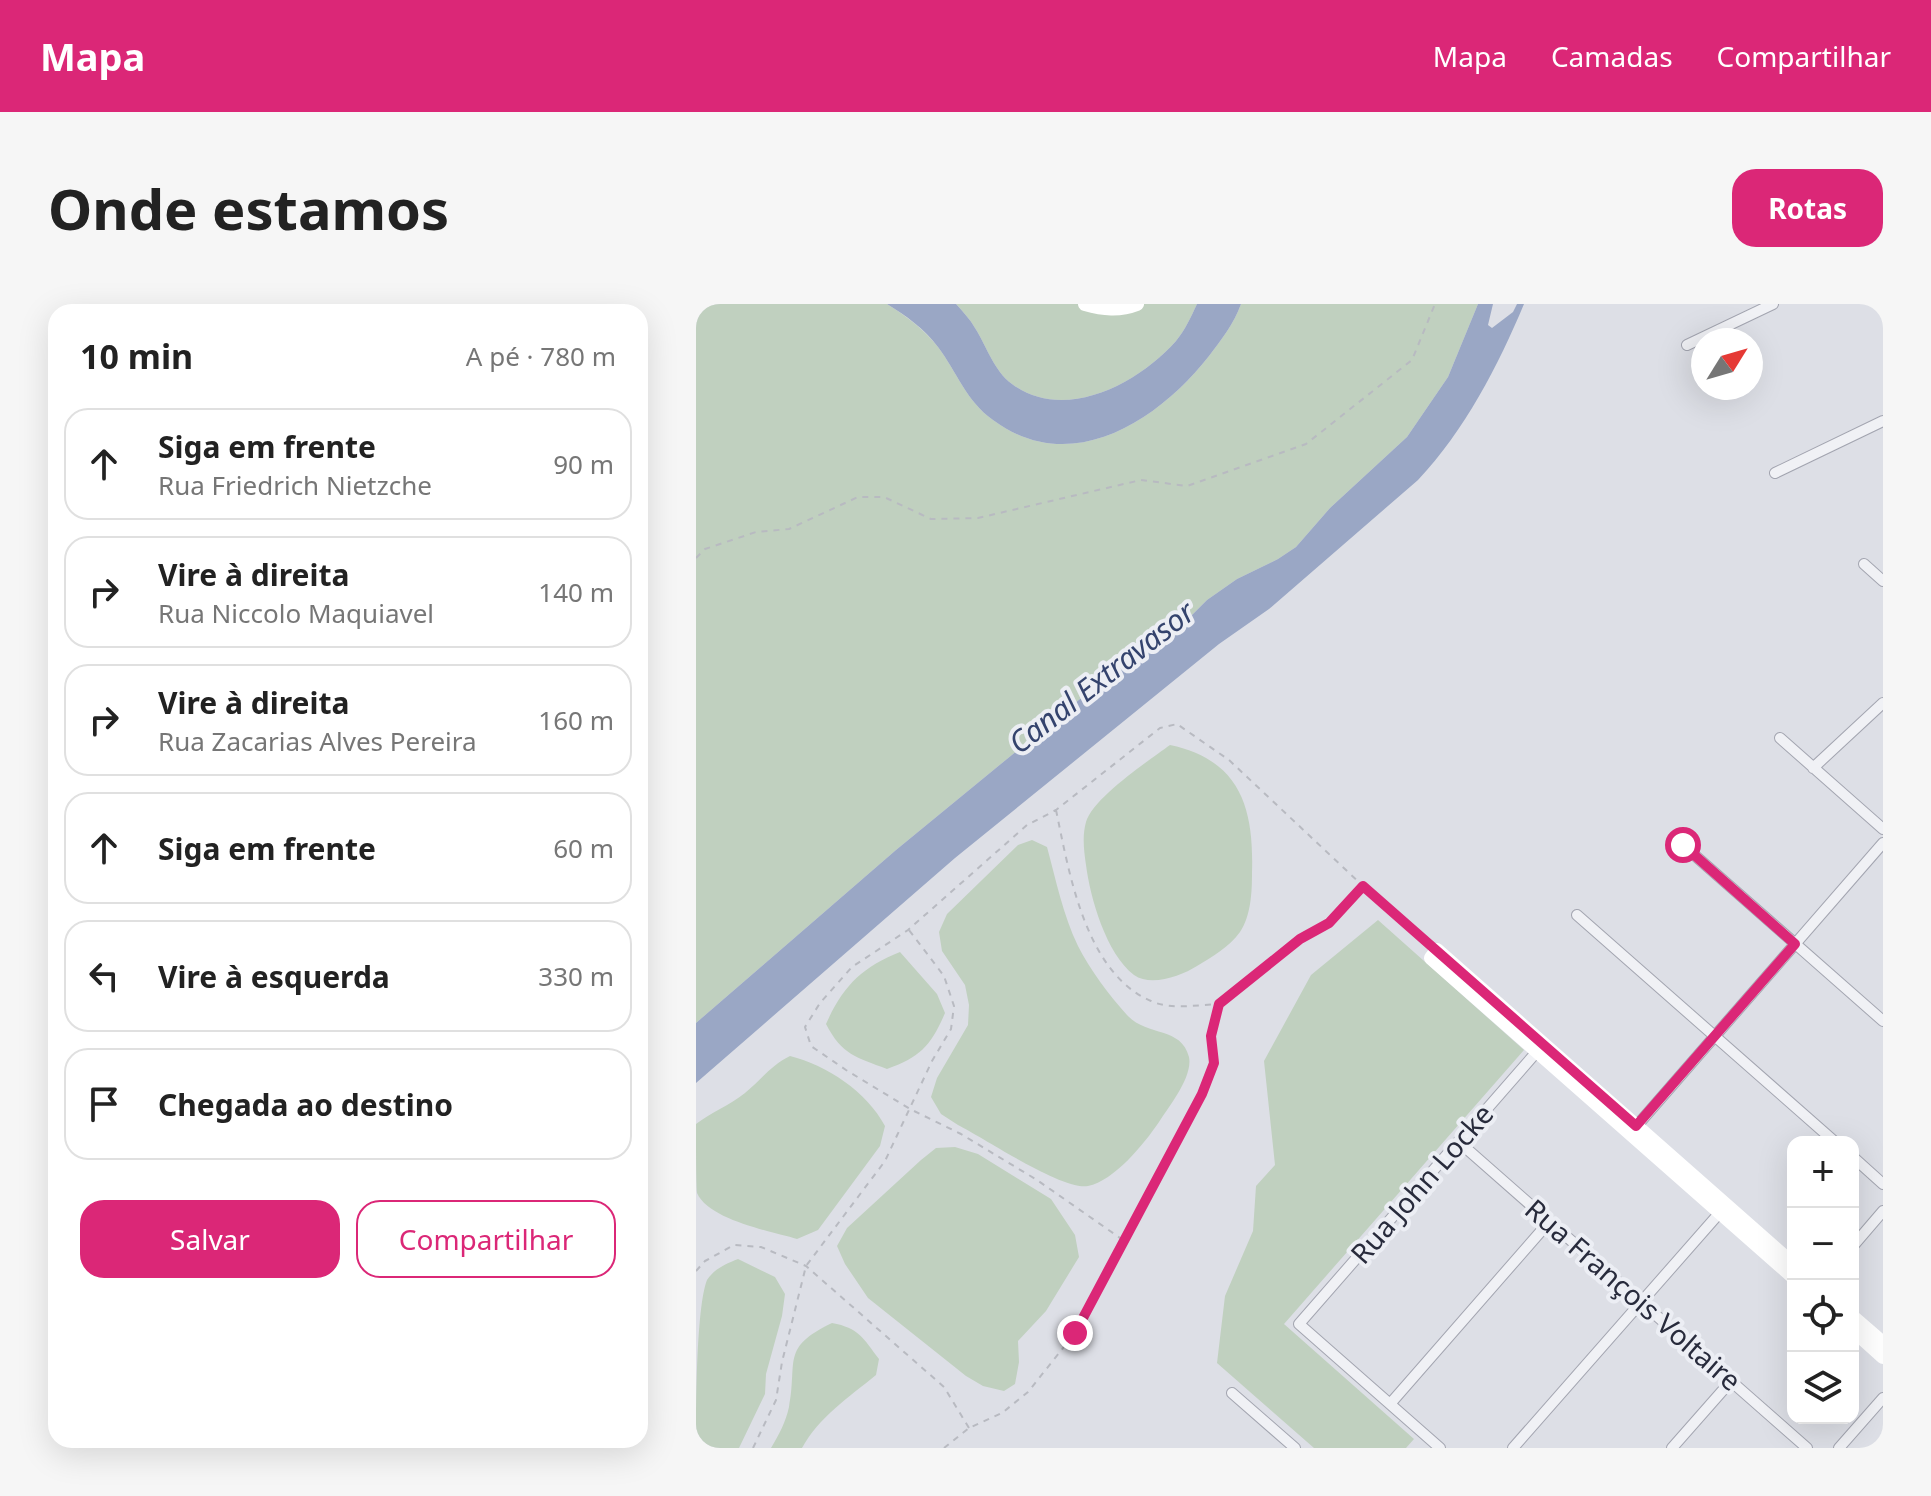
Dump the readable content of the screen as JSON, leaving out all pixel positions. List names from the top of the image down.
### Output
{
  "streets": {
    "street": ["Rua John Locke", "Rua François Voltaire"]
  },
  "crossings": [
    ["Rua John Locke", "Rua François Voltaire"]
  ],
  "water": ["Canal Extravasor"],
  "north": "top right",
  "page": {
    "header": "Mapa",
    "nav": ["Mapa", "Camadas", "Compartilhar"],
    "buttons": [
      "Rotas",
      ["Salvar", "Compartilhar"]
    ],
    "title": "Onde estamos",
    "heading": ["10 min", "A pé · 780 m"],
    "list": [
      ["Siga em frente", "Rua Friedrich Nietzche", "90 m"],
      ["Vire à direita", "Rua Niccolo Maquiavel", "140 m"],
      ["Vire à direita", "Rua Zacarias Alves Pereira", "160 m"],
      ["Siga em frente", "60 m"],
      ["Vire à esquerda", "330 m"],
      "Chegada ao destino"
    ],
    "map_buttons": ["+", "−"]
  }
}
